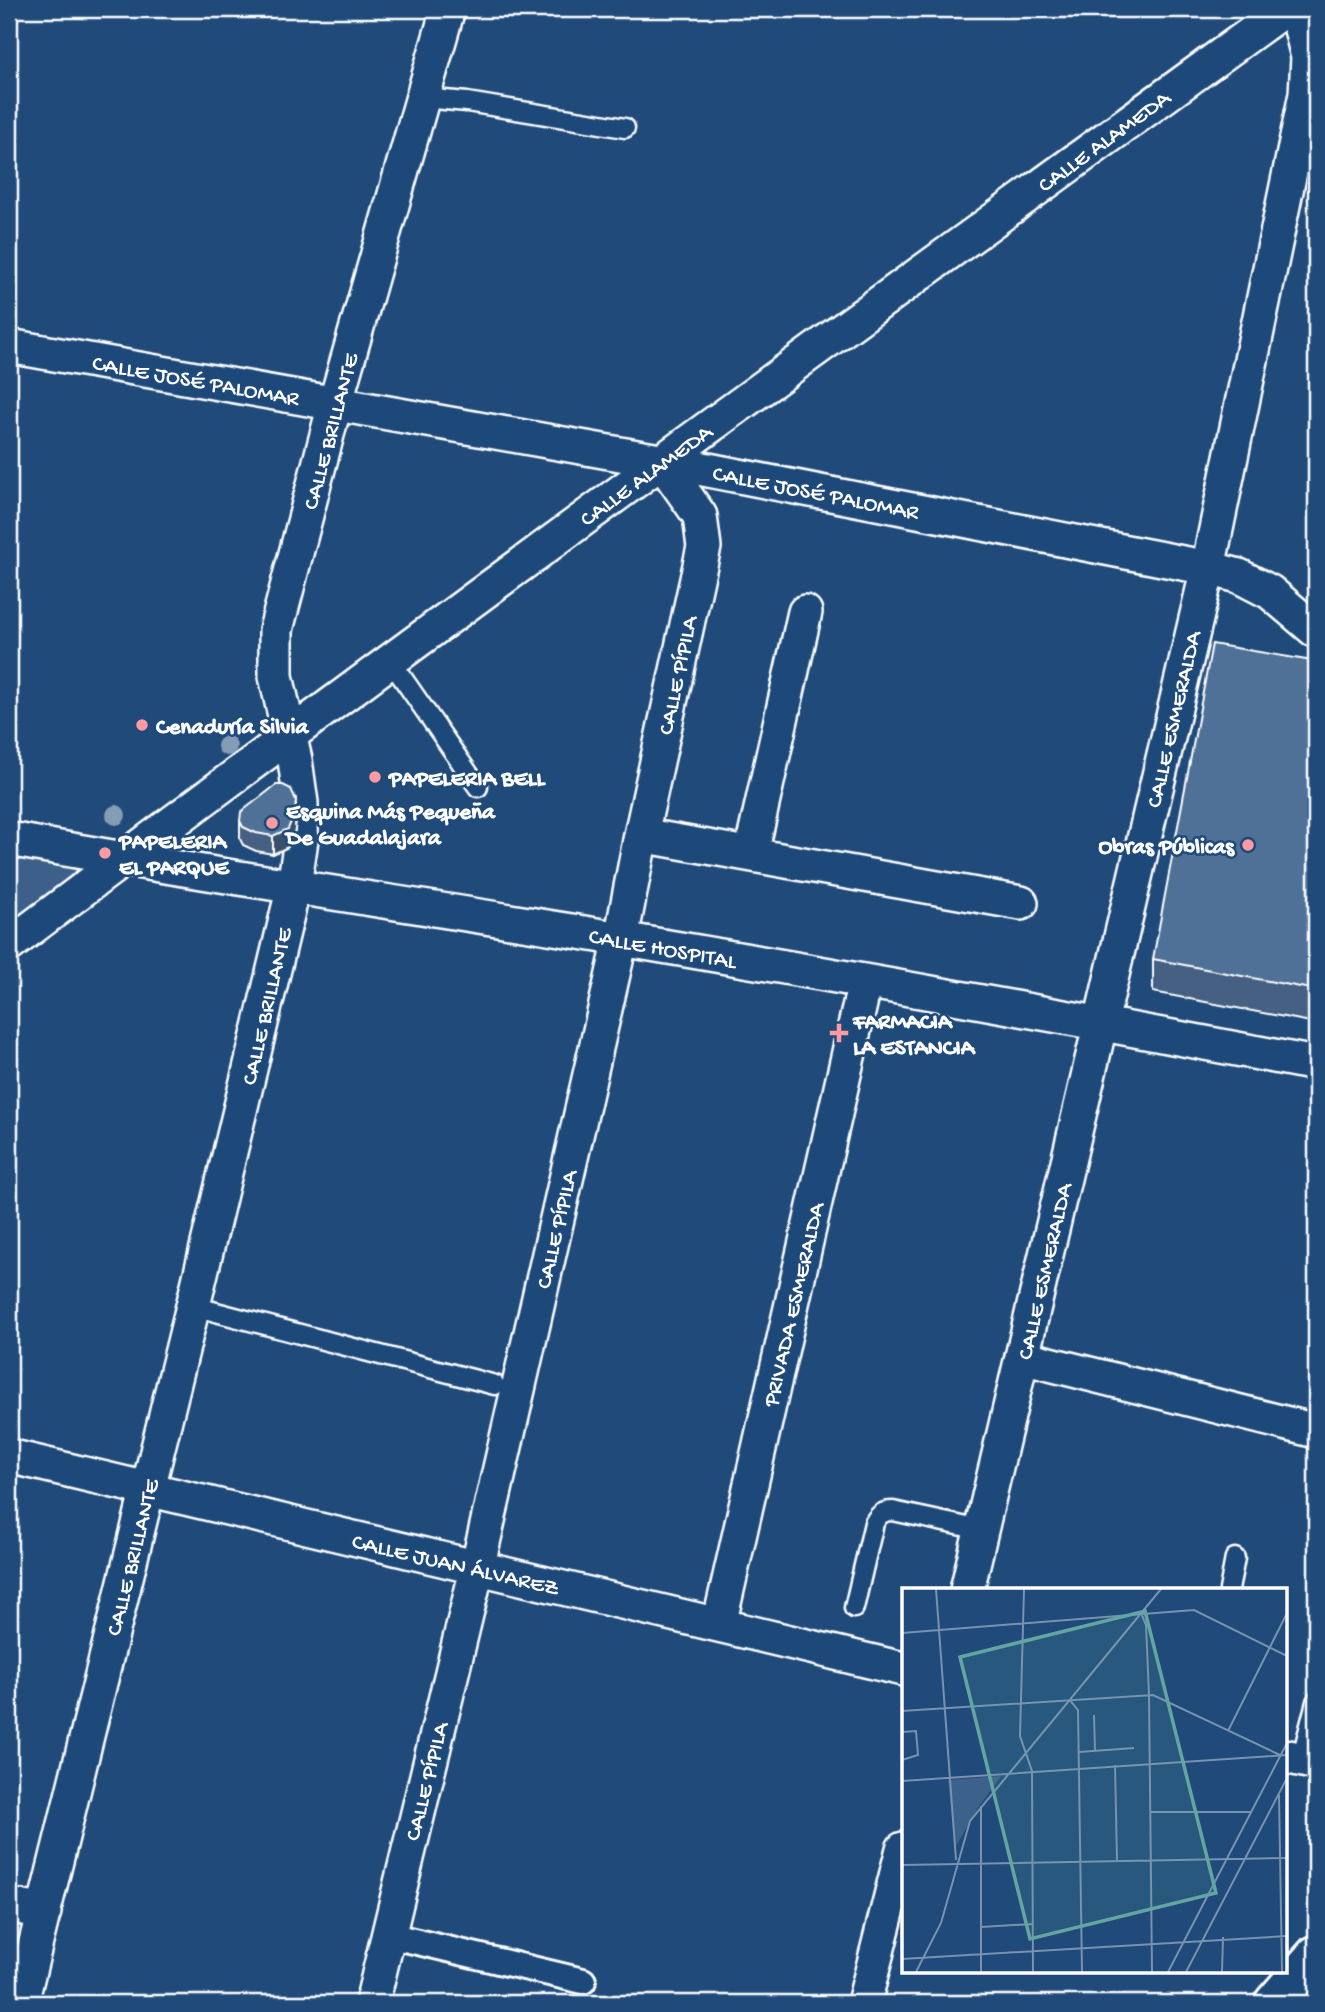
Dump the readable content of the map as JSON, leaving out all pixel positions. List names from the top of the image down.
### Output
{
  "streets": {
    "street": [
      "CALLE ALAMEDA",
      "CALLE JOSÉ PALOMAR",
      "CALLE BRILLANTE",
      "CALLE PÍPILA",
      "CALLE ESMERALDA",
      "CALLE HOSPITAL",
      "PRIVADA ESMERALDA",
      "CALLE JUAN ÁLVAREZ"
    ]
  },
  "crossings": [
    ["CALLE ALAMEDA", "CALLE JOSÉ PALOMAR"],
    ["CALLE ALAMEDA", "CALLE BRILLANTE"],
    ["CALLE ALAMEDA", "CALLE PÍPILA"],
    ["CALLE ALAMEDA", "CALLE HOSPITAL"],
    ["CALLE JOSÉ PALOMAR", "CALLE BRILLANTE"],
    ["CALLE JOSÉ PALOMAR", "CALLE PÍPILA"],
    ["CALLE JOSÉ PALOMAR", "CALLE ESMERALDA"],
    ["CALLE BRILLANTE", "CALLE HOSPITAL"],
    ["CALLE BRILLANTE", "CALLE JUAN ÁLVAREZ"],
    ["CALLE PÍPILA", "CALLE HOSPITAL"],
    ["CALLE PÍPILA", "CALLE JUAN ÁLVAREZ"],
    ["CALLE ESMERALDA", "CALLE HOSPITAL"],
    ["CALLE HOSPITAL", "PRIVADA ESMERALDA"],
    ["PRIVADA ESMERALDA", "CALLE JUAN ÁLVAREZ"]
  ],
  "places": {
    "other": [
      "Cenaduría Silvia",
      "PAPELERIA BELL",
      "Esquina Más Pequeña De Guadalajara",
      "Obras Públicas",
      "PAPELERIA EL PARQUE"
    ],
    "health": ["FARMACIA LA ESTANCIA"]
  }
}
